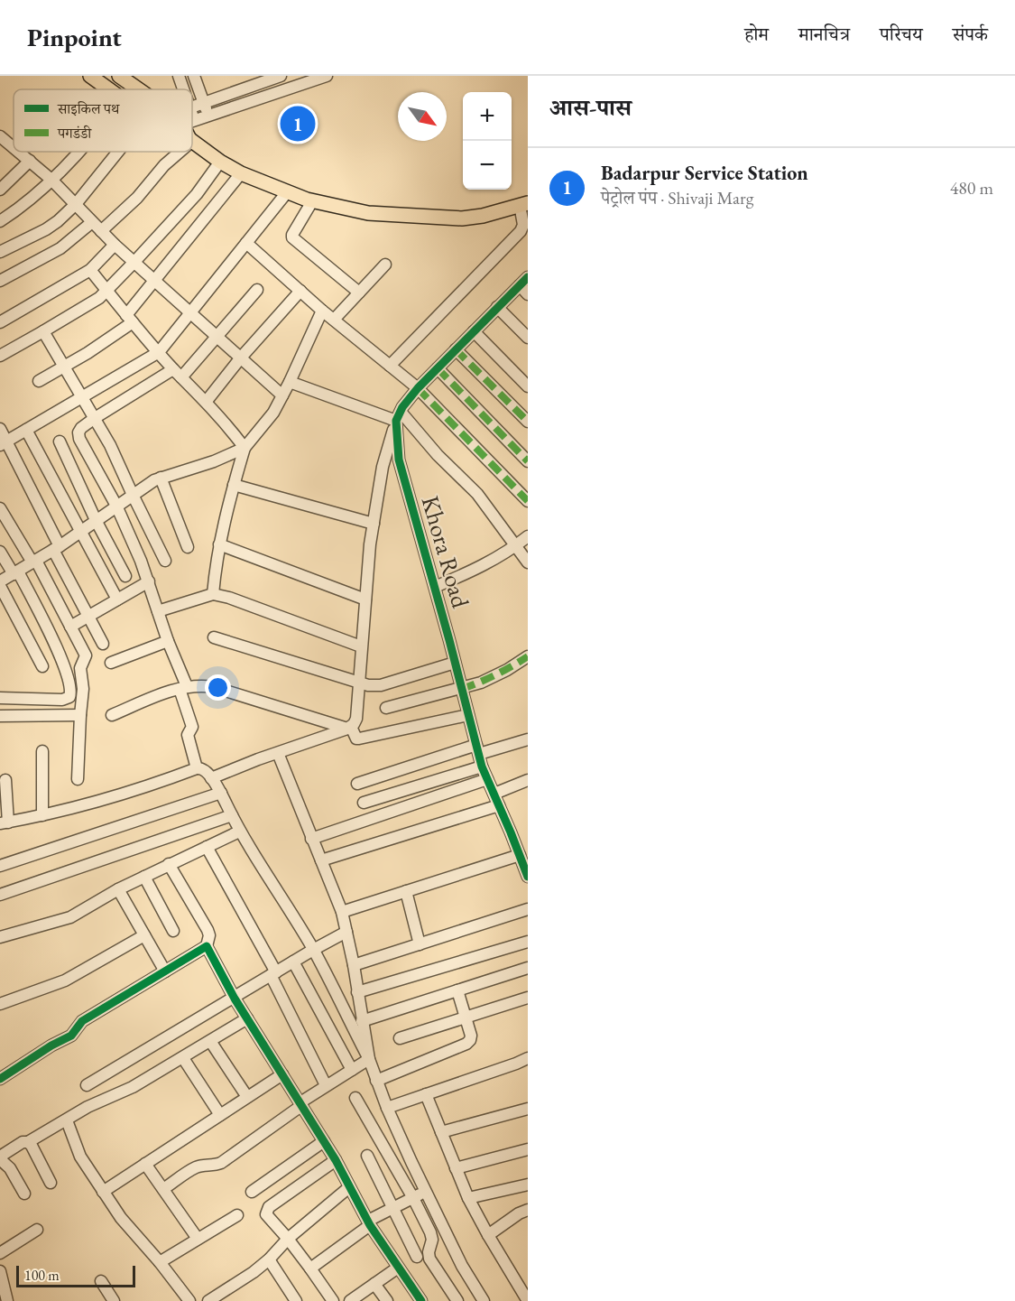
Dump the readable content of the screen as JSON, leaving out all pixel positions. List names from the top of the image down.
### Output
{
  "streets": {
    "street": ["Khora Road"]
  },
  "legend": ["साइकिल पथ", "पगडंडी"],
  "scale_bar": "100 m",
  "north": "bottom right",
  "page": {
    "header": "Pinpoint",
    "nav": [
      "होम",
      "मानचित्र",
      "परिचय",
      "संपर्क"
    ],
    "heading": "आस-पास",
    "map_buttons": ["+", "−"],
    "pins": "1",
    "list": [
      {
        "mark": "1",
        "name": "Badarpur Service Station",
        "note": "पेट्रोल पंप · Shivaji Marg",
        "value": "480 m"
      }
    ],
    "scale": "100 m"
  }
}
